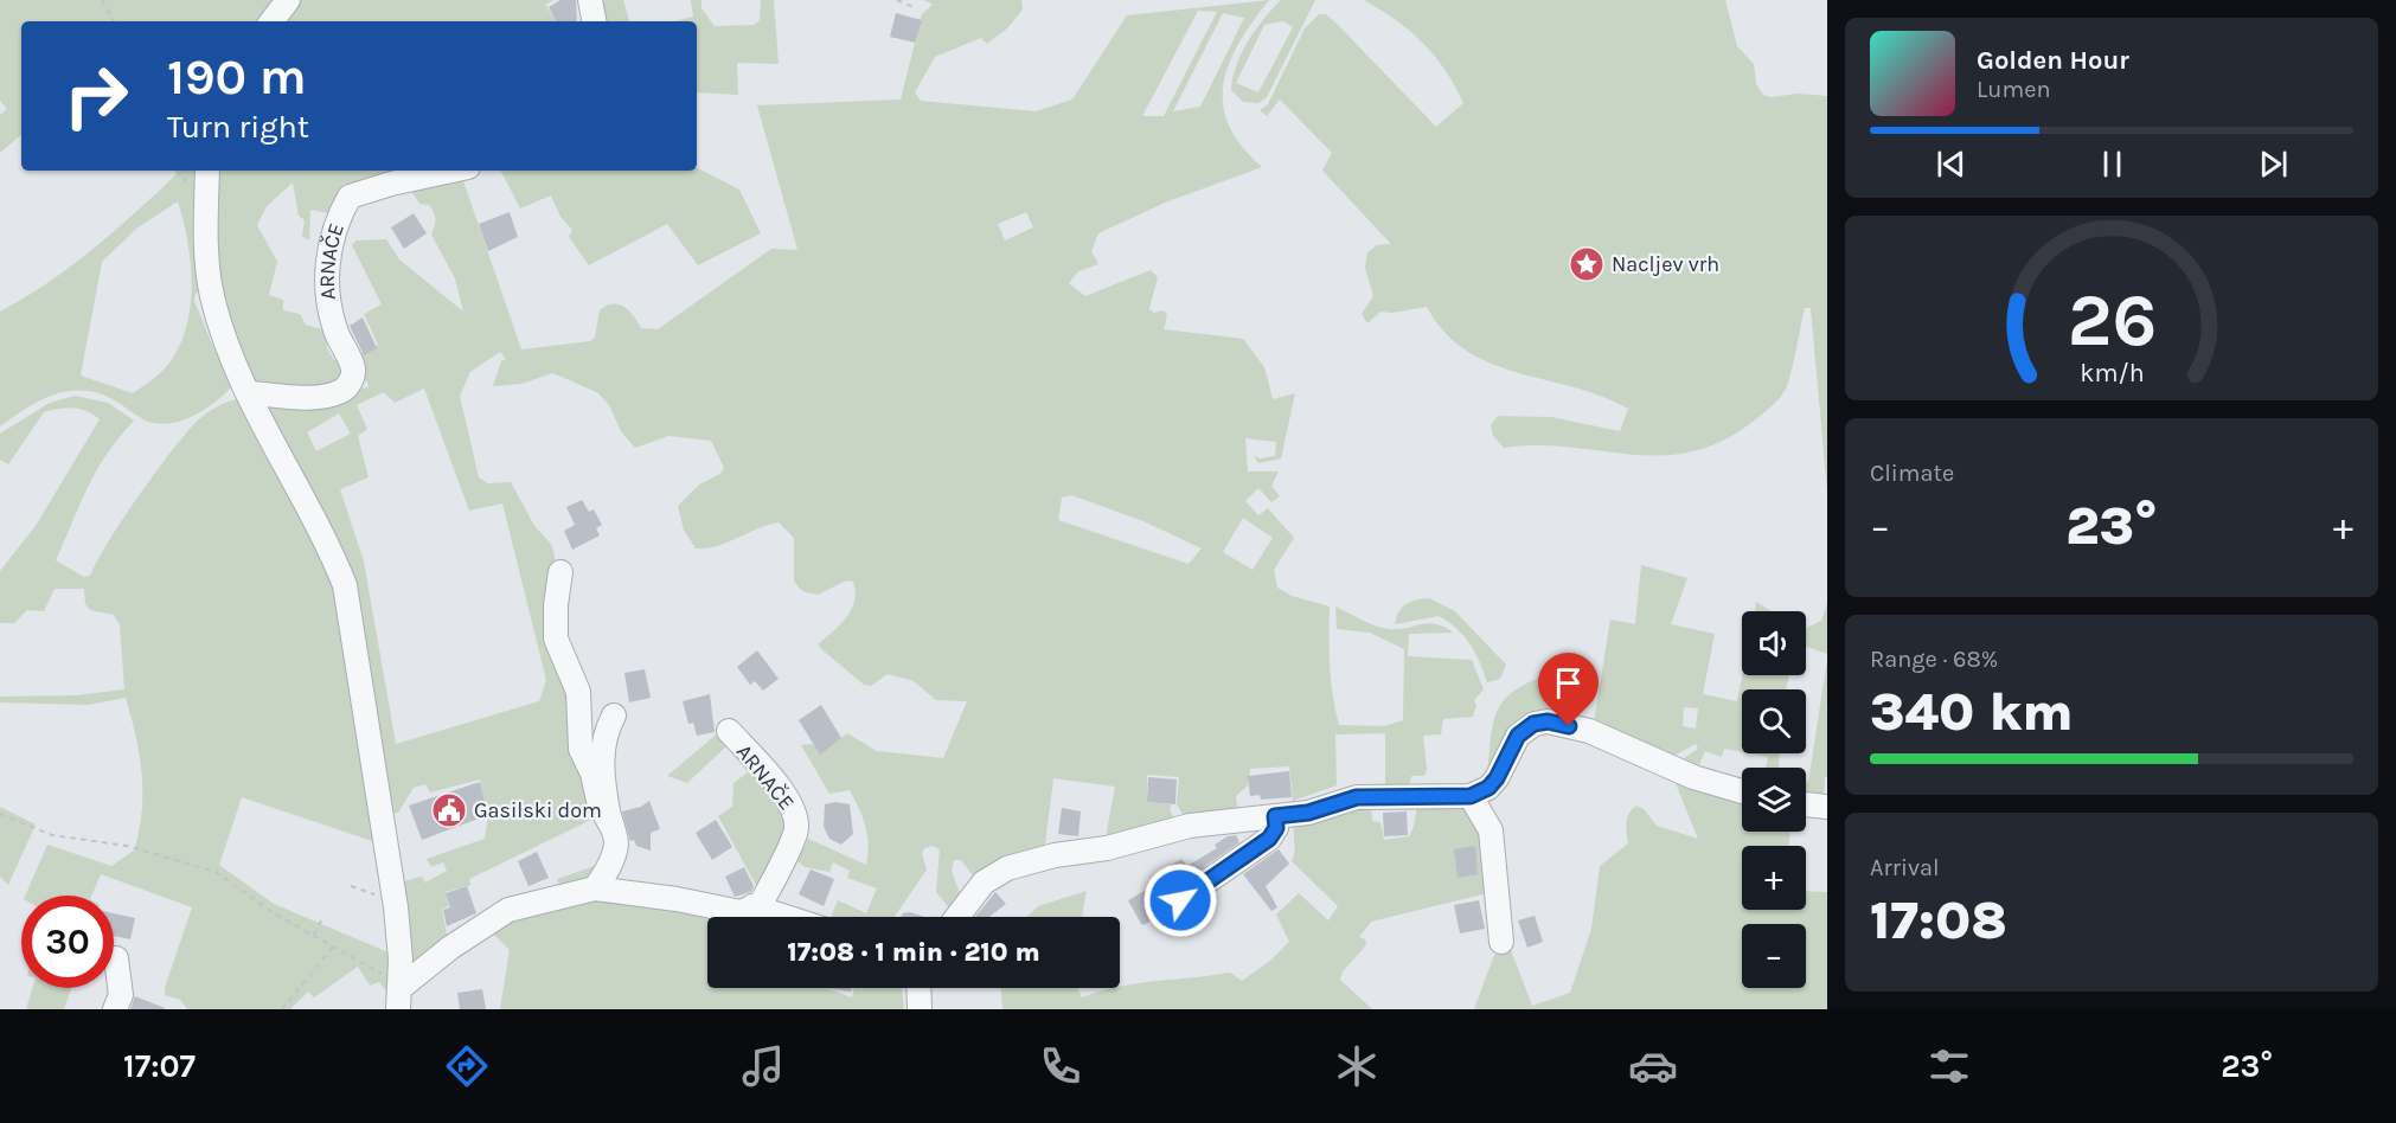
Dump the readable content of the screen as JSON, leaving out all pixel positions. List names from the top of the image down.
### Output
{
  "streets": {
    "street": ["ARNAČE"]
  },
  "places": {
    "place": ["Nacljev vrh"],
    "public building": ["Gasilski dom"]
  },
  "page": {
    "turn": ["190 m", "Turn right"],
    "song": ["Golden Hour", "Lumen"],
    "tile": [
      "Climate",
      ["Range · 68%", "340 km"],
      ["Arrival", "17:08"]
    ],
    "heat": ["−", "23°", "+"],
    "map_buttons": ["+", "−"],
    "limit": "30",
    "trip": "17:08 · 1 min · 210 m",
    "tabs": ["17:07", "23°"],
    "gauge": ["26", "km/h"]
  }
}
